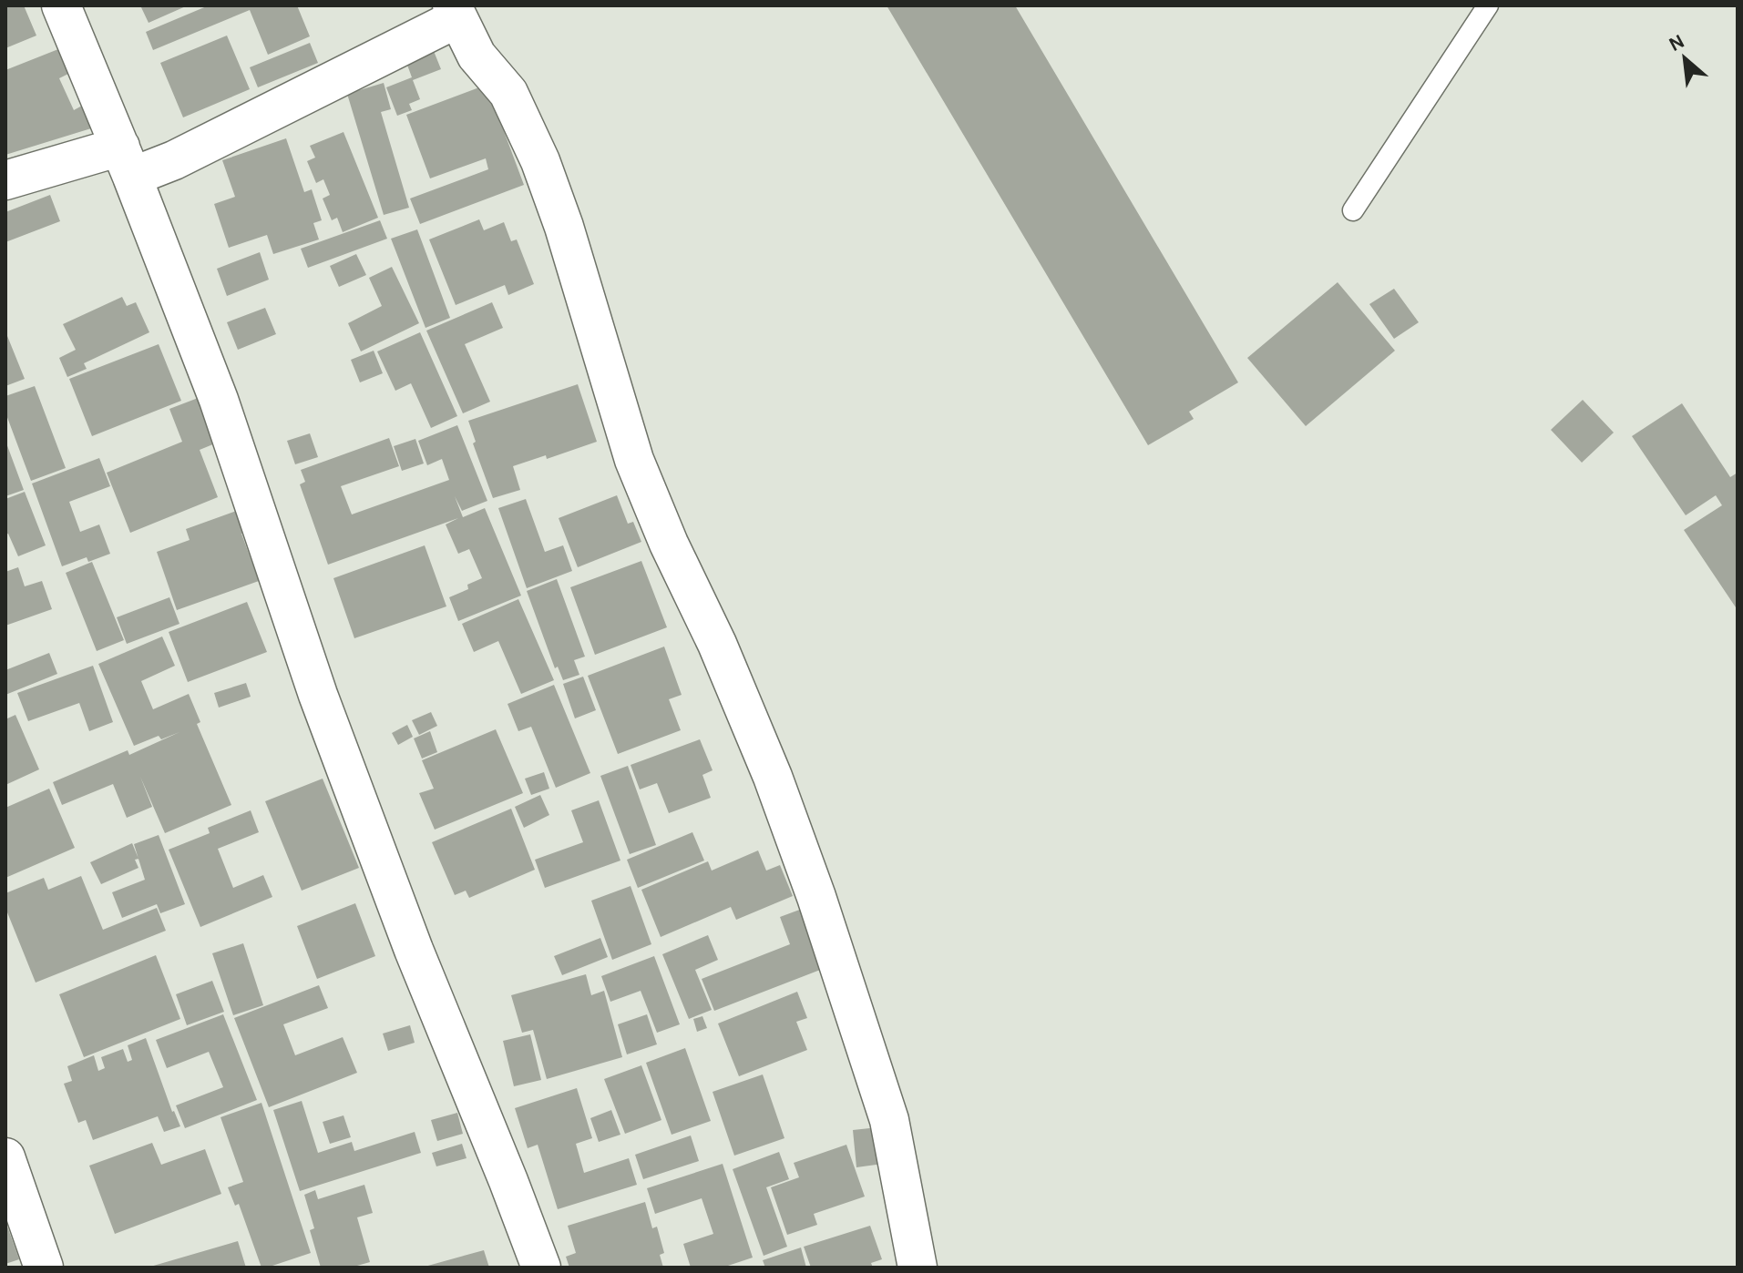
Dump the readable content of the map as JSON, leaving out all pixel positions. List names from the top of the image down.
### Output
{
  "north": "top left"
}
